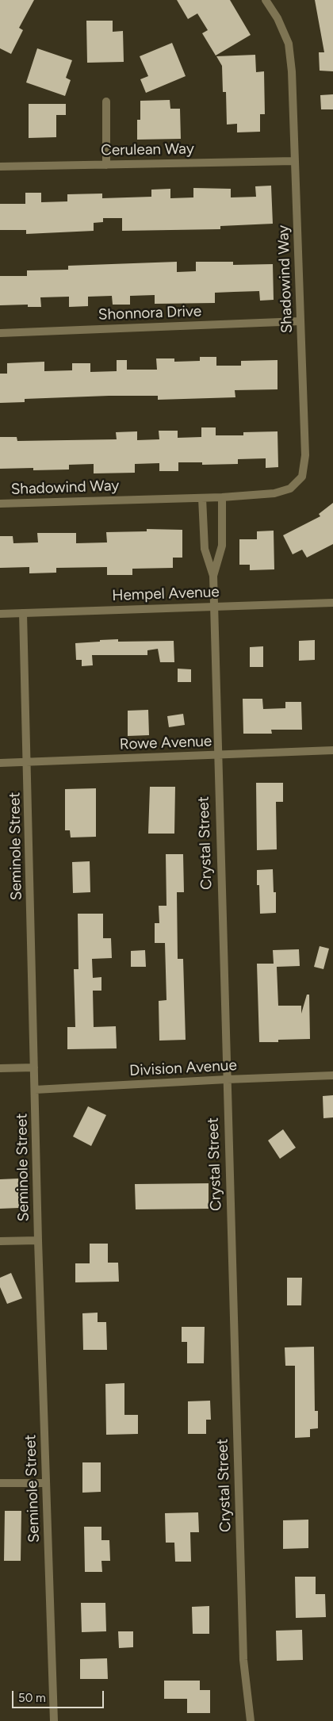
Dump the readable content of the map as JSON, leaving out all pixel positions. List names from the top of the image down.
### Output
{
  "streets": {
    "street": [
      "Cerulean Way",
      "Shadowind Way",
      "Shonnora Drive",
      "Hempel Avenue",
      "Rowe Avenue",
      "Crystal Street",
      "Seminole Street",
      "Division Avenue"
    ]
  },
  "crossings": [
    ["Cerulean Way", "Shadowind Way"],
    ["Shadowind Way", "Shonnora Drive"],
    ["Hempel Avenue", "Crystal Street"],
    ["Hempel Avenue", "Seminole Street"],
    ["Rowe Avenue", "Crystal Street"],
    ["Rowe Avenue", "Seminole Street"],
    ["Crystal Street", "Division Avenue"],
    ["Seminole Street", "Division Avenue"]
  ],
  "scale_bar": "50 m"
}
